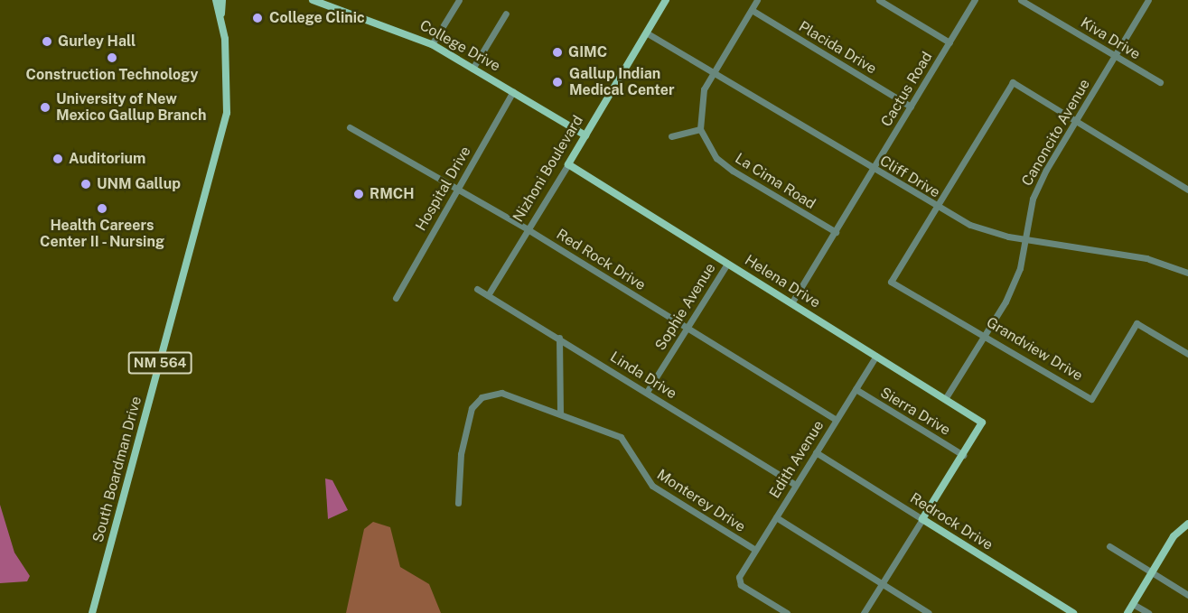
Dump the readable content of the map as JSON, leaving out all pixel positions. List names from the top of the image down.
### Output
{
  "streets": {
    "main road": [
      "College Drive",
      "Nizhoni Boulevard",
      "Helena Drive",
      "NM 564",
      "South Boardman Drive",
      "Redrock Drive"
    ],
    "street": [
      "Kiva Drive",
      "Placida Drive",
      "Cactus Road",
      "Canoncito Avenue",
      "Cliff Drive",
      "La Cima Road",
      "Hospital Drive",
      "Red Rock Drive",
      "Sophie Avenue",
      "Grandview Drive",
      "Linda Drive",
      "Sierra Drive",
      "Edith Avenue",
      "Monterey Drive"
    ]
  },
  "crossings": [
    ["Kiva Drive", "Canoncito Avenue"],
    ["College Drive", "Nizhoni Boulevard"],
    ["College Drive", "Hospital Drive"],
    ["Placida Drive", "Cactus Road"],
    ["Placida Drive", "La Cima Road"],
    ["Cactus Road", "Cliff Drive"],
    ["Cactus Road", "La Cima Road"],
    ["Cactus Road", "Helena Drive"],
    ["Canoncito Avenue", "Cliff Drive"],
    ["Canoncito Avenue", "Helena Drive"],
    ["Canoncito Avenue", "Grandview Drive"],
    ["Nizhoni Boulevard", "Cliff Drive"],
    ["Nizhoni Boulevard", "Red Rock Drive"],
    ["Nizhoni Boulevard", "Helena Drive"],
    ["Nizhoni Boulevard", "Linda Drive"],
    ["Cliff Drive", "La Cima Road"],
    ["Cliff Drive", "Grandview Drive"],
    ["Hospital Drive", "Red Rock Drive"],
    ["Red Rock Drive", "Sophie Avenue"],
    ["Red Rock Drive", "Edith Avenue"],
    ["Helena Drive", "Sophie Avenue"],
    ["Helena Drive", "Sierra Drive"],
    ["Helena Drive", "Edith Avenue"],
    ["Sophie Avenue", "Linda Drive"],
    ["NM 564", "South Boardman Drive"],
    ["Linda Drive", "Edith Avenue"],
    ["Sierra Drive", "Edith Avenue"],
    ["Edith Avenue", "Monterey Drive"],
    ["Edith Avenue", "Redrock Drive"]
  ],
  "places": [
    "College Clinic",
    "Gurley Hall",
    "GIMC",
    "Construction Technology",
    "Gallup Indian Medical Center",
    "University of New Mexico Gallup Branch",
    "Auditorium",
    "UNM Gallup",
    "RMCH",
    "Health Careers Center II - Nursing"
  ]
}
